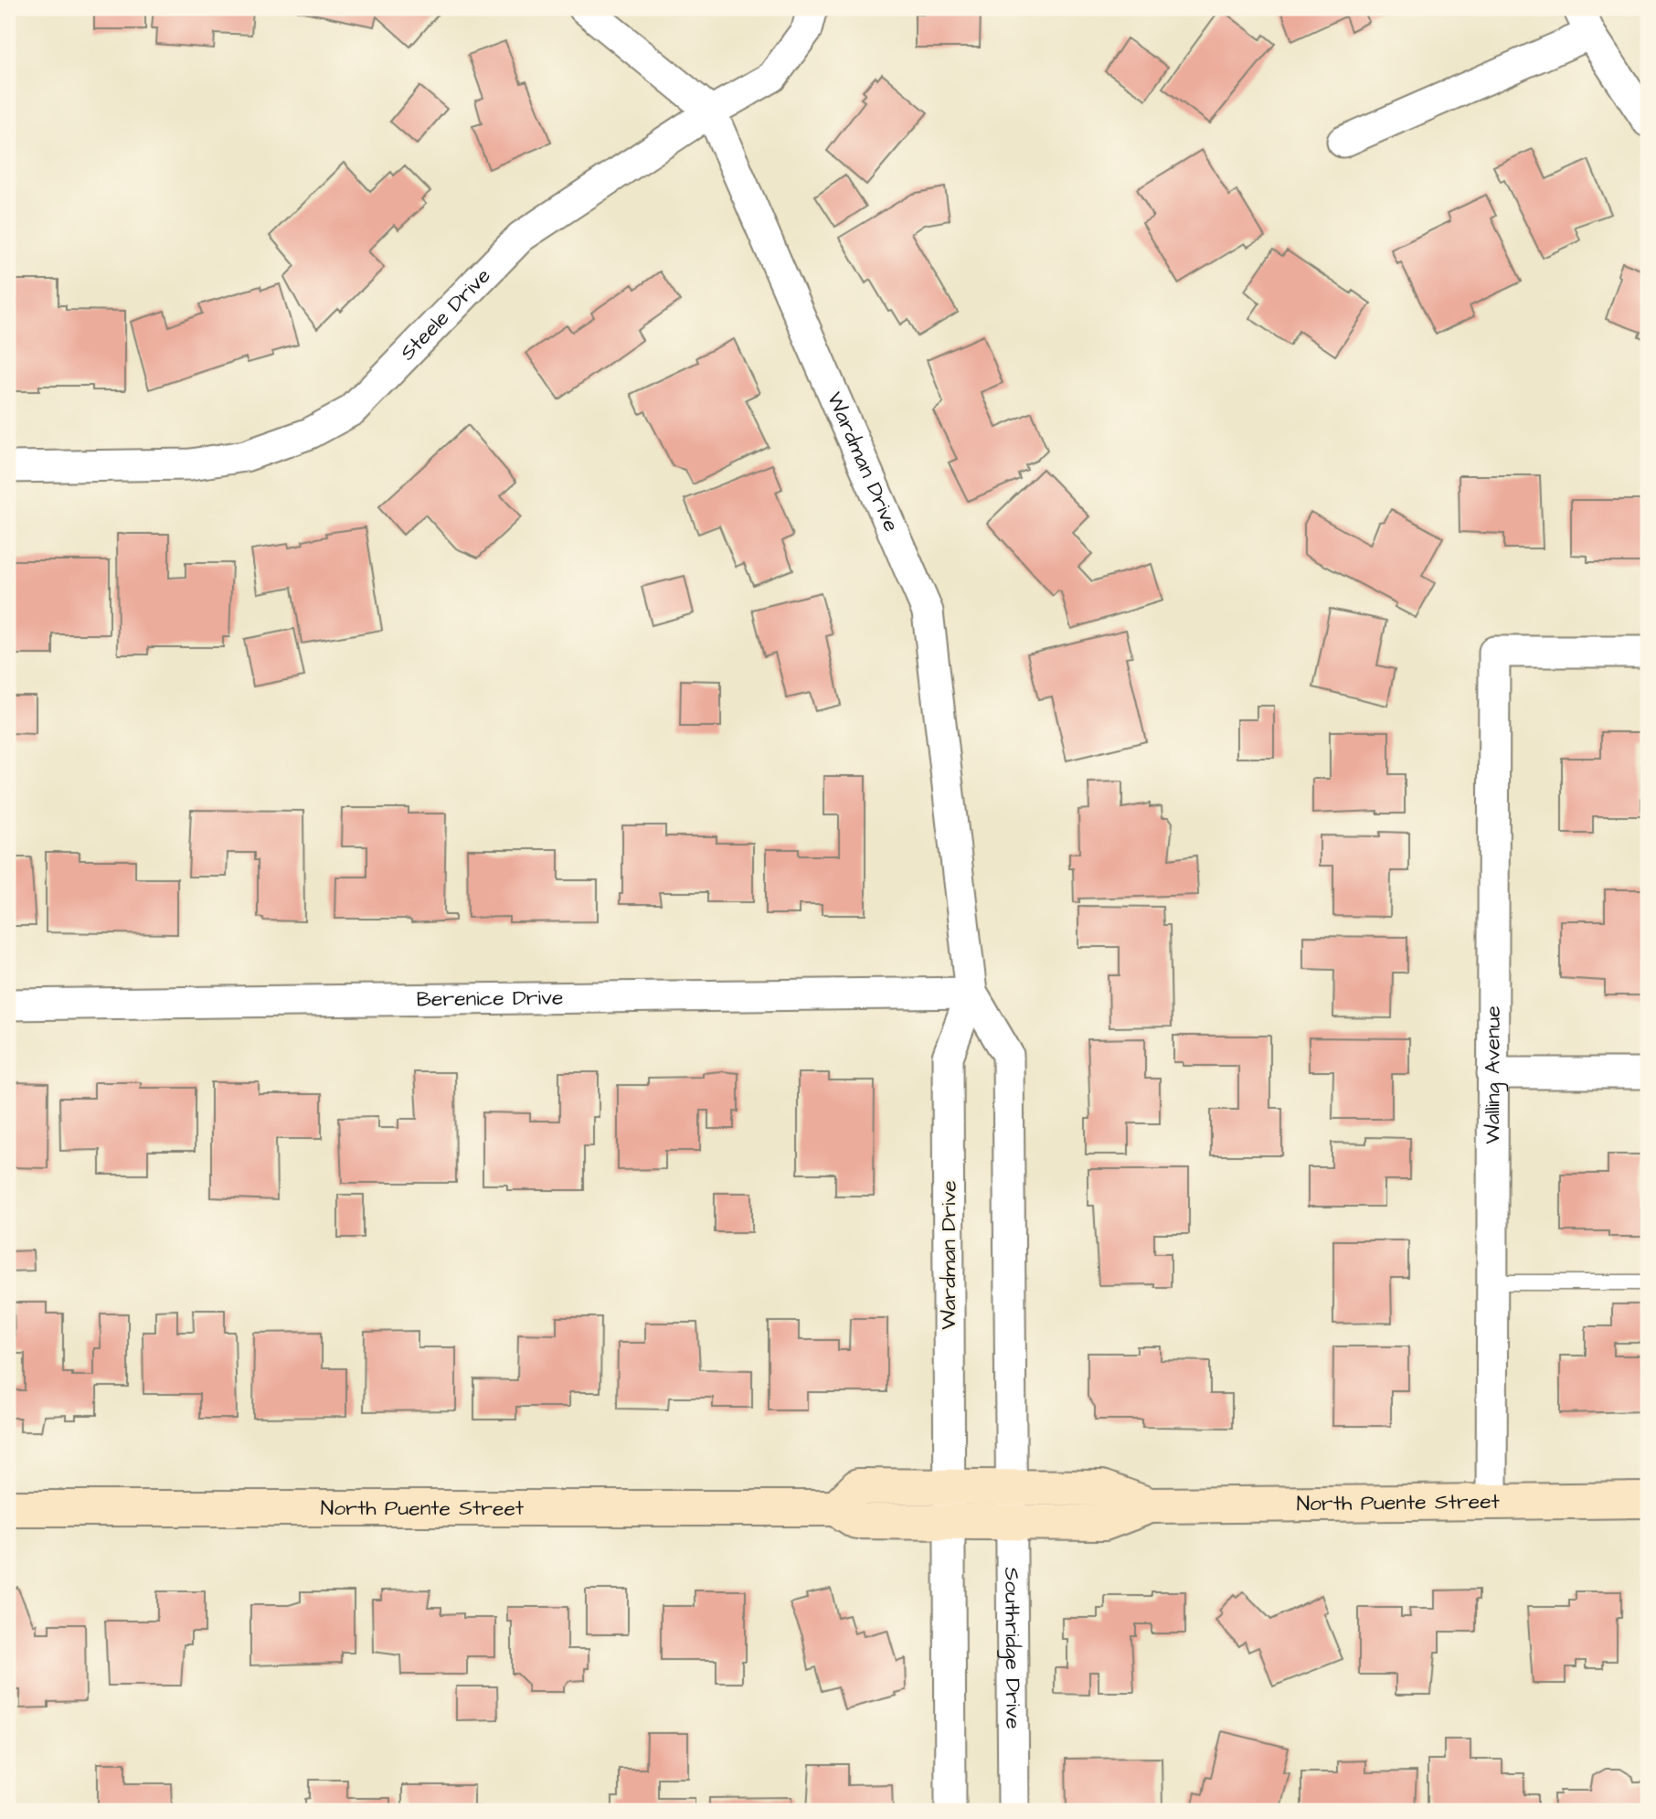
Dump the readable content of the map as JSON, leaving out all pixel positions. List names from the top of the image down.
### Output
{
  "streets": {
    "street": [
      "Steele Drive",
      "Wardman Drive",
      "Berenice Drive",
      "Walling Avenue",
      "North Puente Street",
      "Southridge Drive"
    ]
  },
  "crossings": [
    ["Steele Drive", "Wardman Drive"],
    ["Wardman Drive", "Berenice Drive"],
    ["Wardman Drive", "North Puente Street"],
    ["Wardman Drive", "Southridge Drive"],
    ["Walling Avenue", "North Puente Street"],
    ["North Puente Street", "Southridge Drive"]
  ]
}
